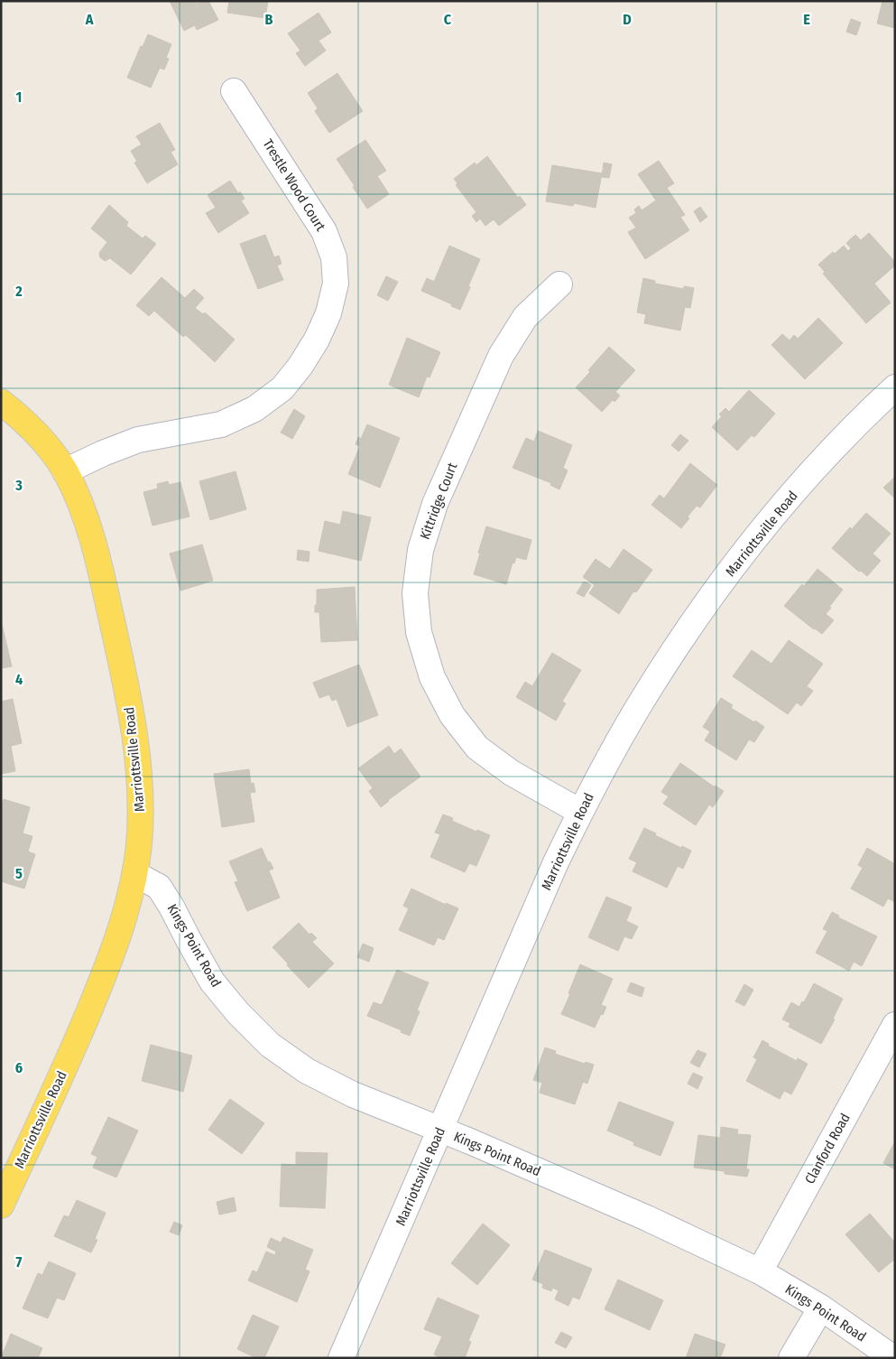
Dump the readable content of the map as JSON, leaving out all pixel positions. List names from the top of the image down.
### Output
{
  "streets": {
    "main road": ["Marriottsville Road"],
    "street": [
      "Trestle Wood Court",
      "Kittridge Court",
      "Kings Point Road",
      "Clanford Road"
    ]
  },
  "crossings": [
    ["Trestle Wood Court", "Marriottsville Road"],
    ["Kittridge Court", "Marriottsville Road"],
    ["Marriottsville Road", "Kings Point Road"],
    ["Kings Point Road", "Clanford Road"]
  ],
  "grid": {
    "columns": [
      "A",
      "B",
      "C",
      "D",
      "E"
    ],
    "rows": [
      "1",
      "2",
      "3",
      "4",
      "5",
      "6",
      "7"
    ]
  }
}
